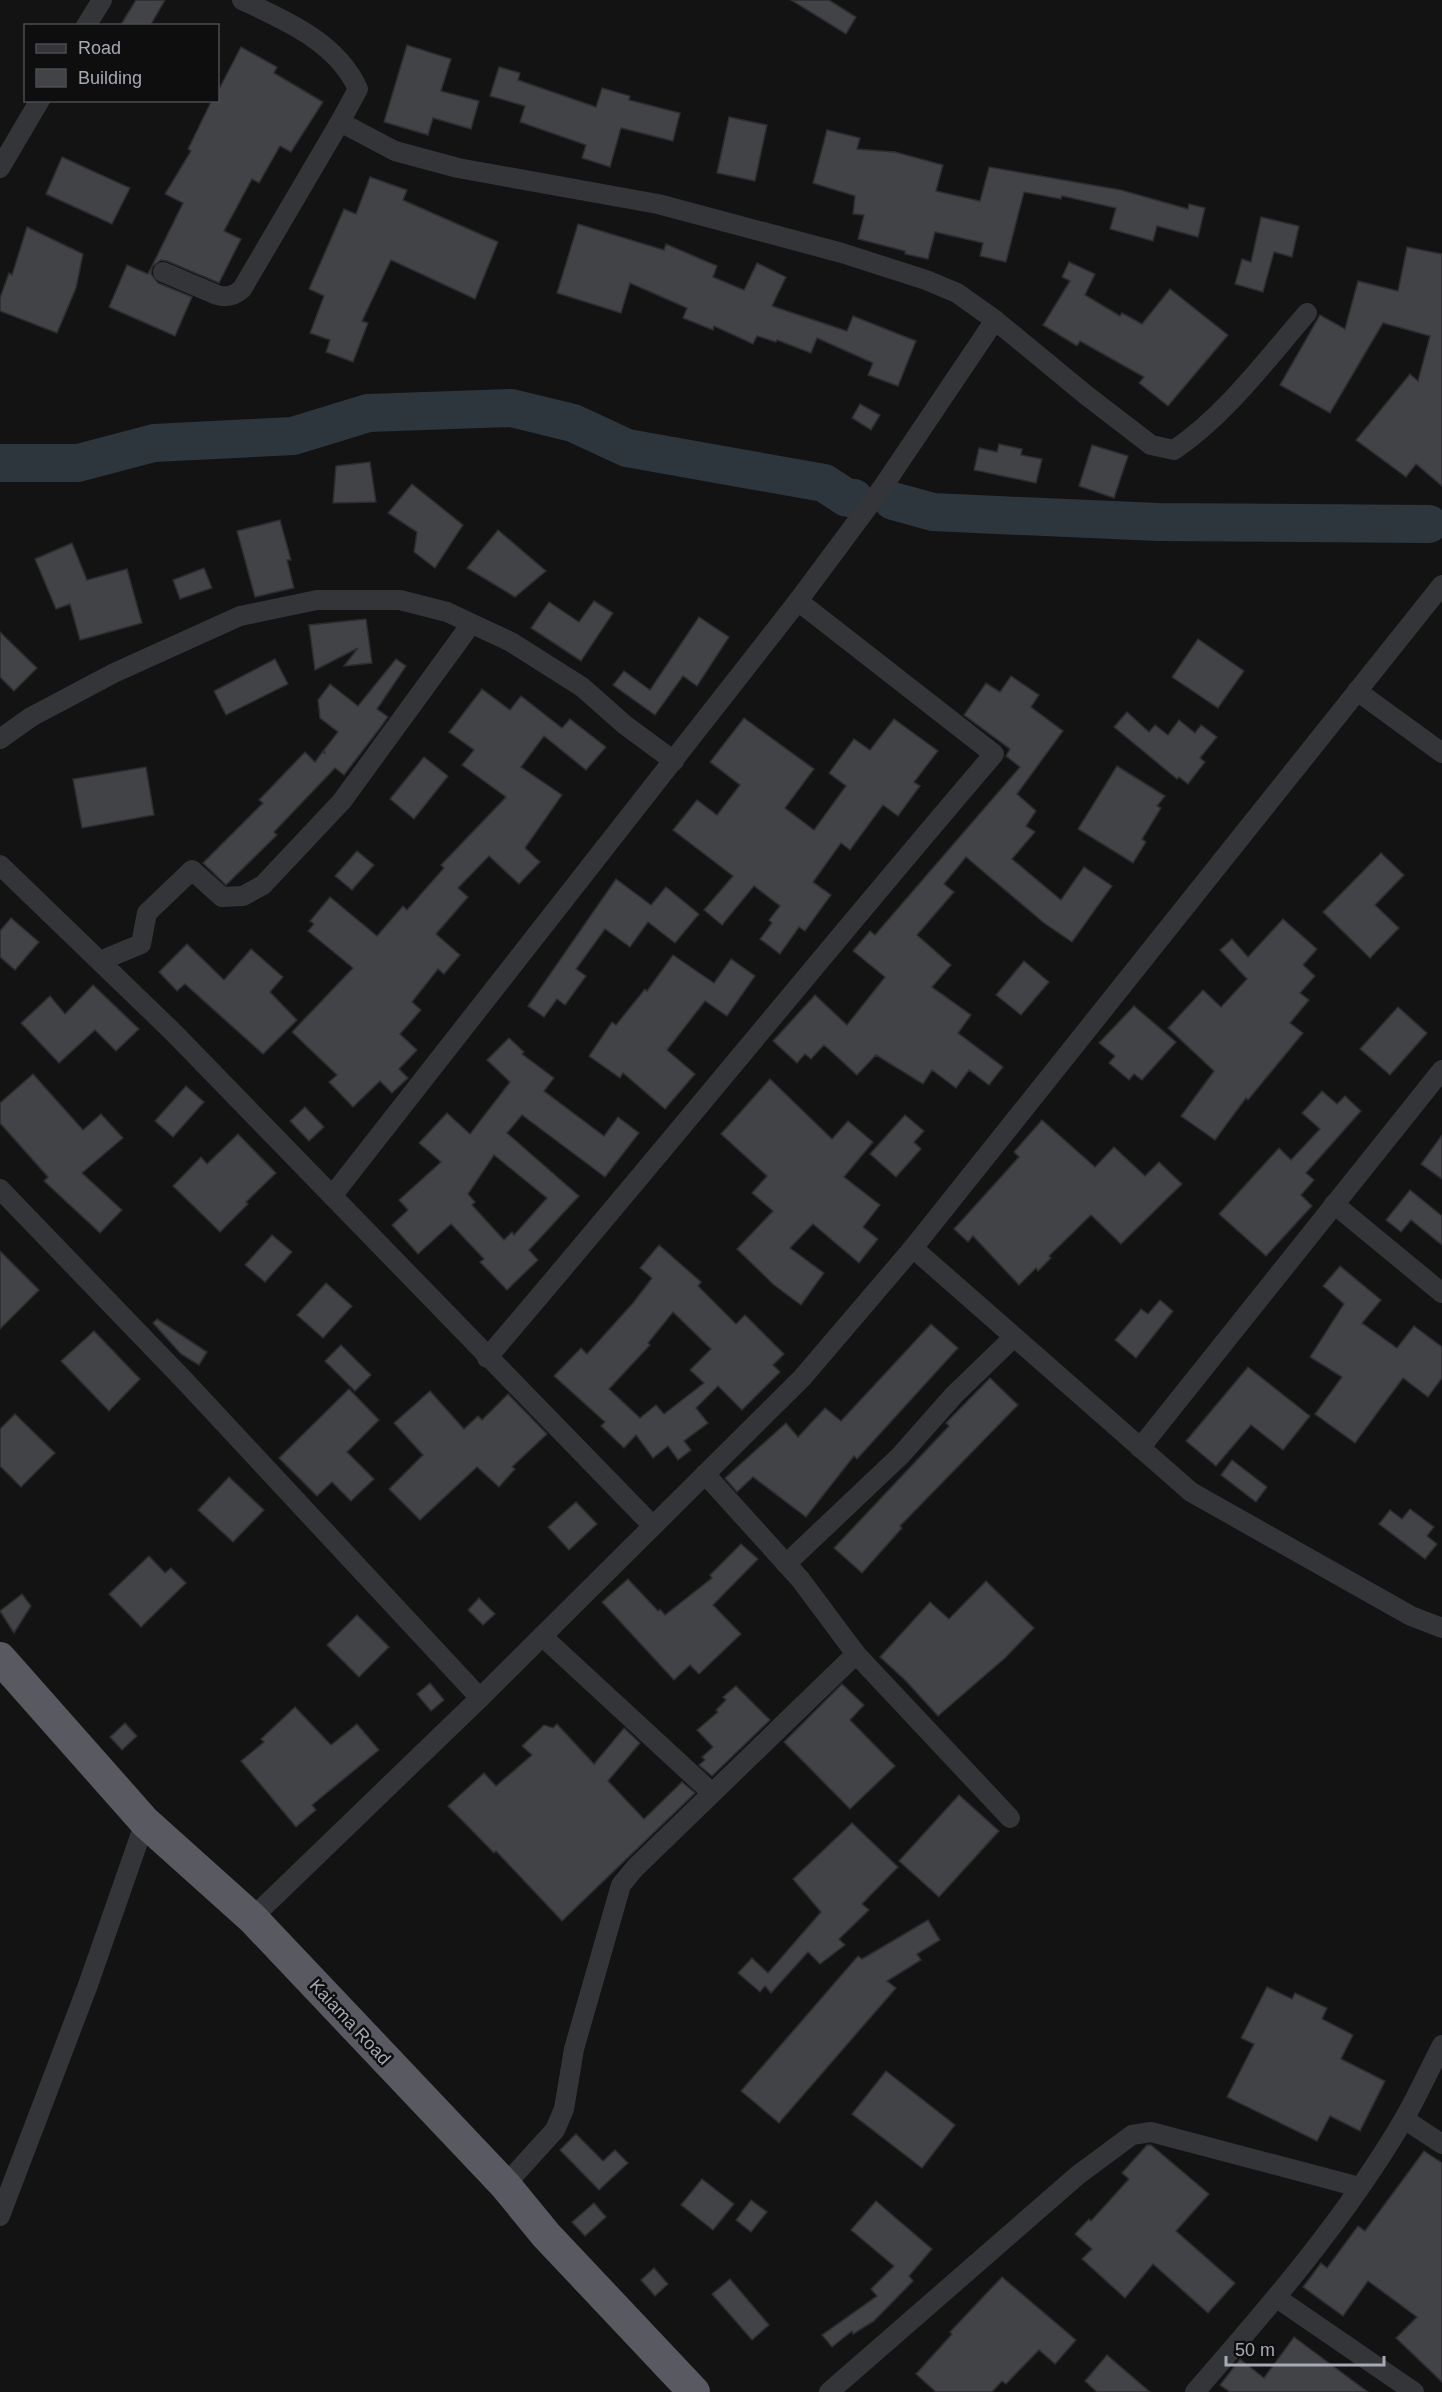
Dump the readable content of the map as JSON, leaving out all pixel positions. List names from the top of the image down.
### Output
{
  "streets": {
    "highway": ["Kaiama Road"]
  },
  "legend": ["Road", "Building"],
  "scale_bar": "50 m"
}
